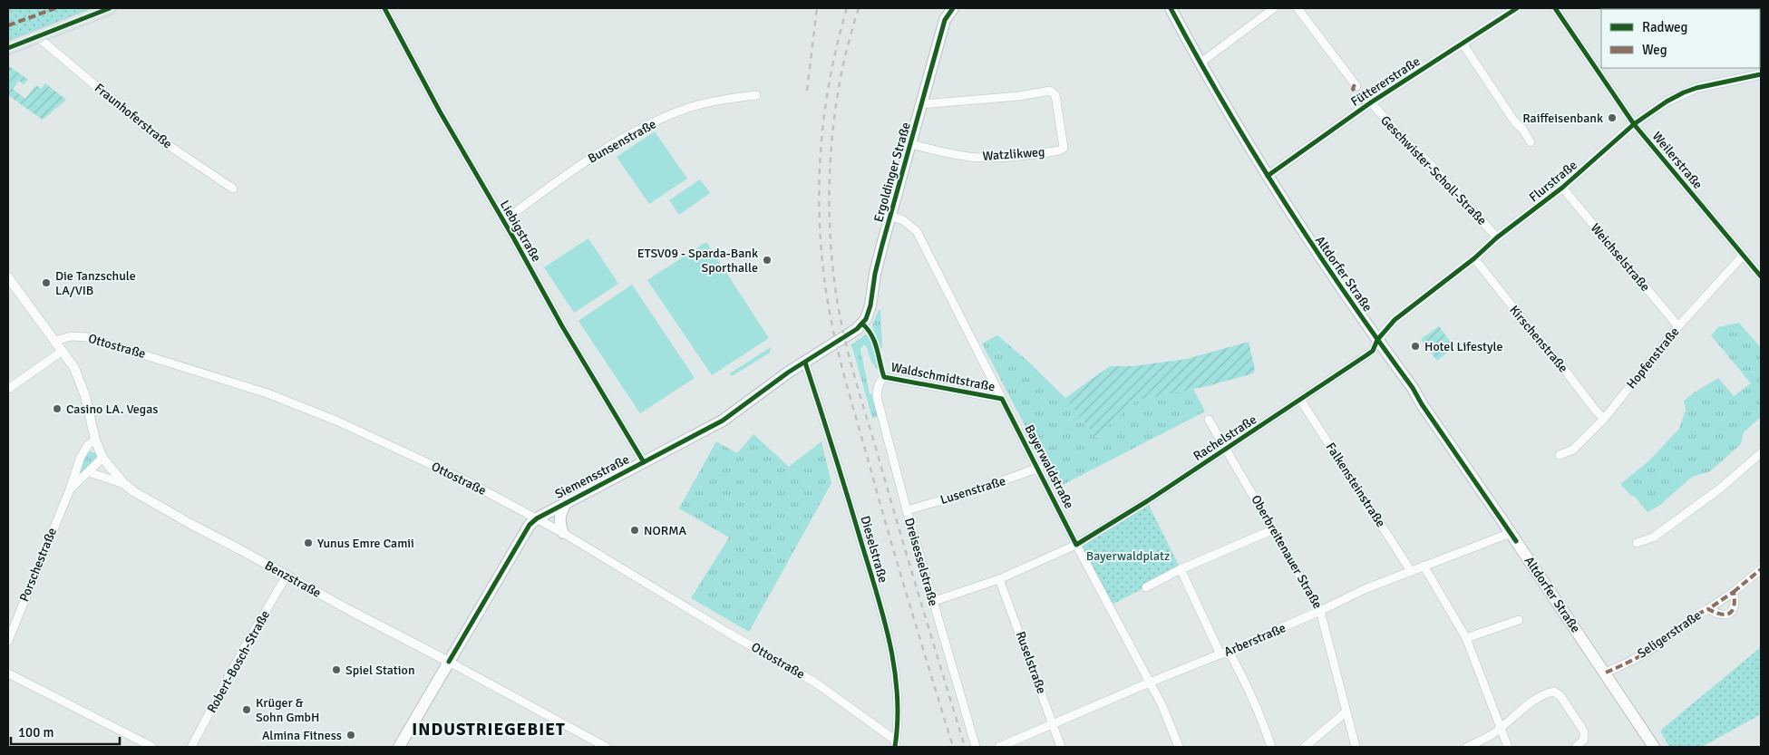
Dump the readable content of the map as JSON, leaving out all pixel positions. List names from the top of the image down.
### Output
{
  "streets": {
    "main road": ["Ergoldinger Straße", "Altdorfer Straße", "Siemensstraße"],
    "street": [
      "Füttererstraße",
      "Fraunhoferstraße",
      "Bunsenstraße",
      "Watzlikweg",
      "Weilerstraße",
      "Geschwister-Scholl-Straße",
      "Flurstraße",
      "Liebigstraße",
      "Weichselstraße",
      "Kirschenstraße",
      "Ottostraße",
      "Hopfenstraße",
      "Waldschmidtstraße",
      "Rachelstraße",
      "Bayerwaldstraße",
      "Falkensteinstraße",
      "Lusenstraße",
      "Dieselstraße",
      "Oberbreitenauer Straße",
      "Dreisesselstraße",
      "Porschestraße",
      "Benzstraße",
      "Seligerstraße",
      "Arberstraße",
      "Robert-Bosch-Straße",
      "Ruselstraße"
    ]
  },
  "crossings": [
    ["Füttererstraße", "Geschwister-Scholl-Straße"],
    ["Füttererstraße", "Altdorfer Straße"],
    ["Bunsenstraße", "Liebigstraße"],
    ["Watzlikweg", "Ergoldinger Straße"],
    ["Weilerstraße", "Flurstraße"],
    ["Weilerstraße", "Hopfenstraße"],
    ["Geschwister-Scholl-Straße", "Flurstraße"],
    ["Ergoldinger Straße", "Bayerwaldstraße"],
    ["Ergoldinger Straße", "Siemensstraße"],
    ["Flurstraße", "Weichselstraße"],
    ["Flurstraße", "Altdorfer Straße"],
    ["Flurstraße", "Kirschenstraße"],
    ["Flurstraße", "Rachelstraße"],
    ["Liebigstraße", "Siemensstraße"],
    ["Weichselstraße", "Hopfenstraße"],
    ["Altdorfer Straße", "Rachelstraße"],
    ["Altdorfer Straße", "Seligerstraße"],
    ["Altdorfer Straße", "Arberstraße"],
    ["Kirschenstraße", "Hopfenstraße"],
    ["Ottostraße", "Siemensstraße"],
    ["Ottostraße", "Dieselstraße"],
    ["Ottostraße", "Benzstraße"],
    ["Waldschmidtstraße", "Bayerwaldstraße"],
    ["Waldschmidtstraße", "Dreisesselstraße"],
    ["Rachelstraße", "Bayerwaldstraße"],
    ["Rachelstraße", "Falkensteinstraße"],
    ["Rachelstraße", "Oberbreitenauer Straße"],
    ["Rachelstraße", "Dreisesselstraße"],
    ["Rachelstraße", "Ruselstraße"],
    ["Bayerwaldstraße", "Lusenstraße"],
    ["Bayerwaldstraße", "Arberstraße"],
    ["Siemensstraße", "Dieselstraße"],
    ["Siemensstraße", "Benzstraße"],
    ["Falkensteinstraße", "Arberstraße"],
    ["Lusenstraße", "Dreisesselstraße"],
    ["Oberbreitenauer Straße", "Arberstraße"],
    ["Porschestraße", "Benzstraße"],
    ["Benzstraße", "Robert-Bosch-Straße"],
    ["Arberstraße", "Ruselstraße"]
  ],
  "districts": ["INDUSTRIEGEBIET"],
  "parks": ["Bayerwaldplatz"],
  "places": [
    "Raiffeisenbank",
    "ETSV09 - Sparda-Bank Sporthalle",
    "Die Tanzschule LA/VIB",
    "Hotel Lifestyle",
    "Casino LA. Vegas",
    "NORMA",
    "Yunus Emre Camii",
    "Spiel Station",
    "Krüger & Sohn GmbH",
    "Almina Fitness"
  ],
  "legend": ["Radweg", "Weg"],
  "scale_bar": "100 m"
}
